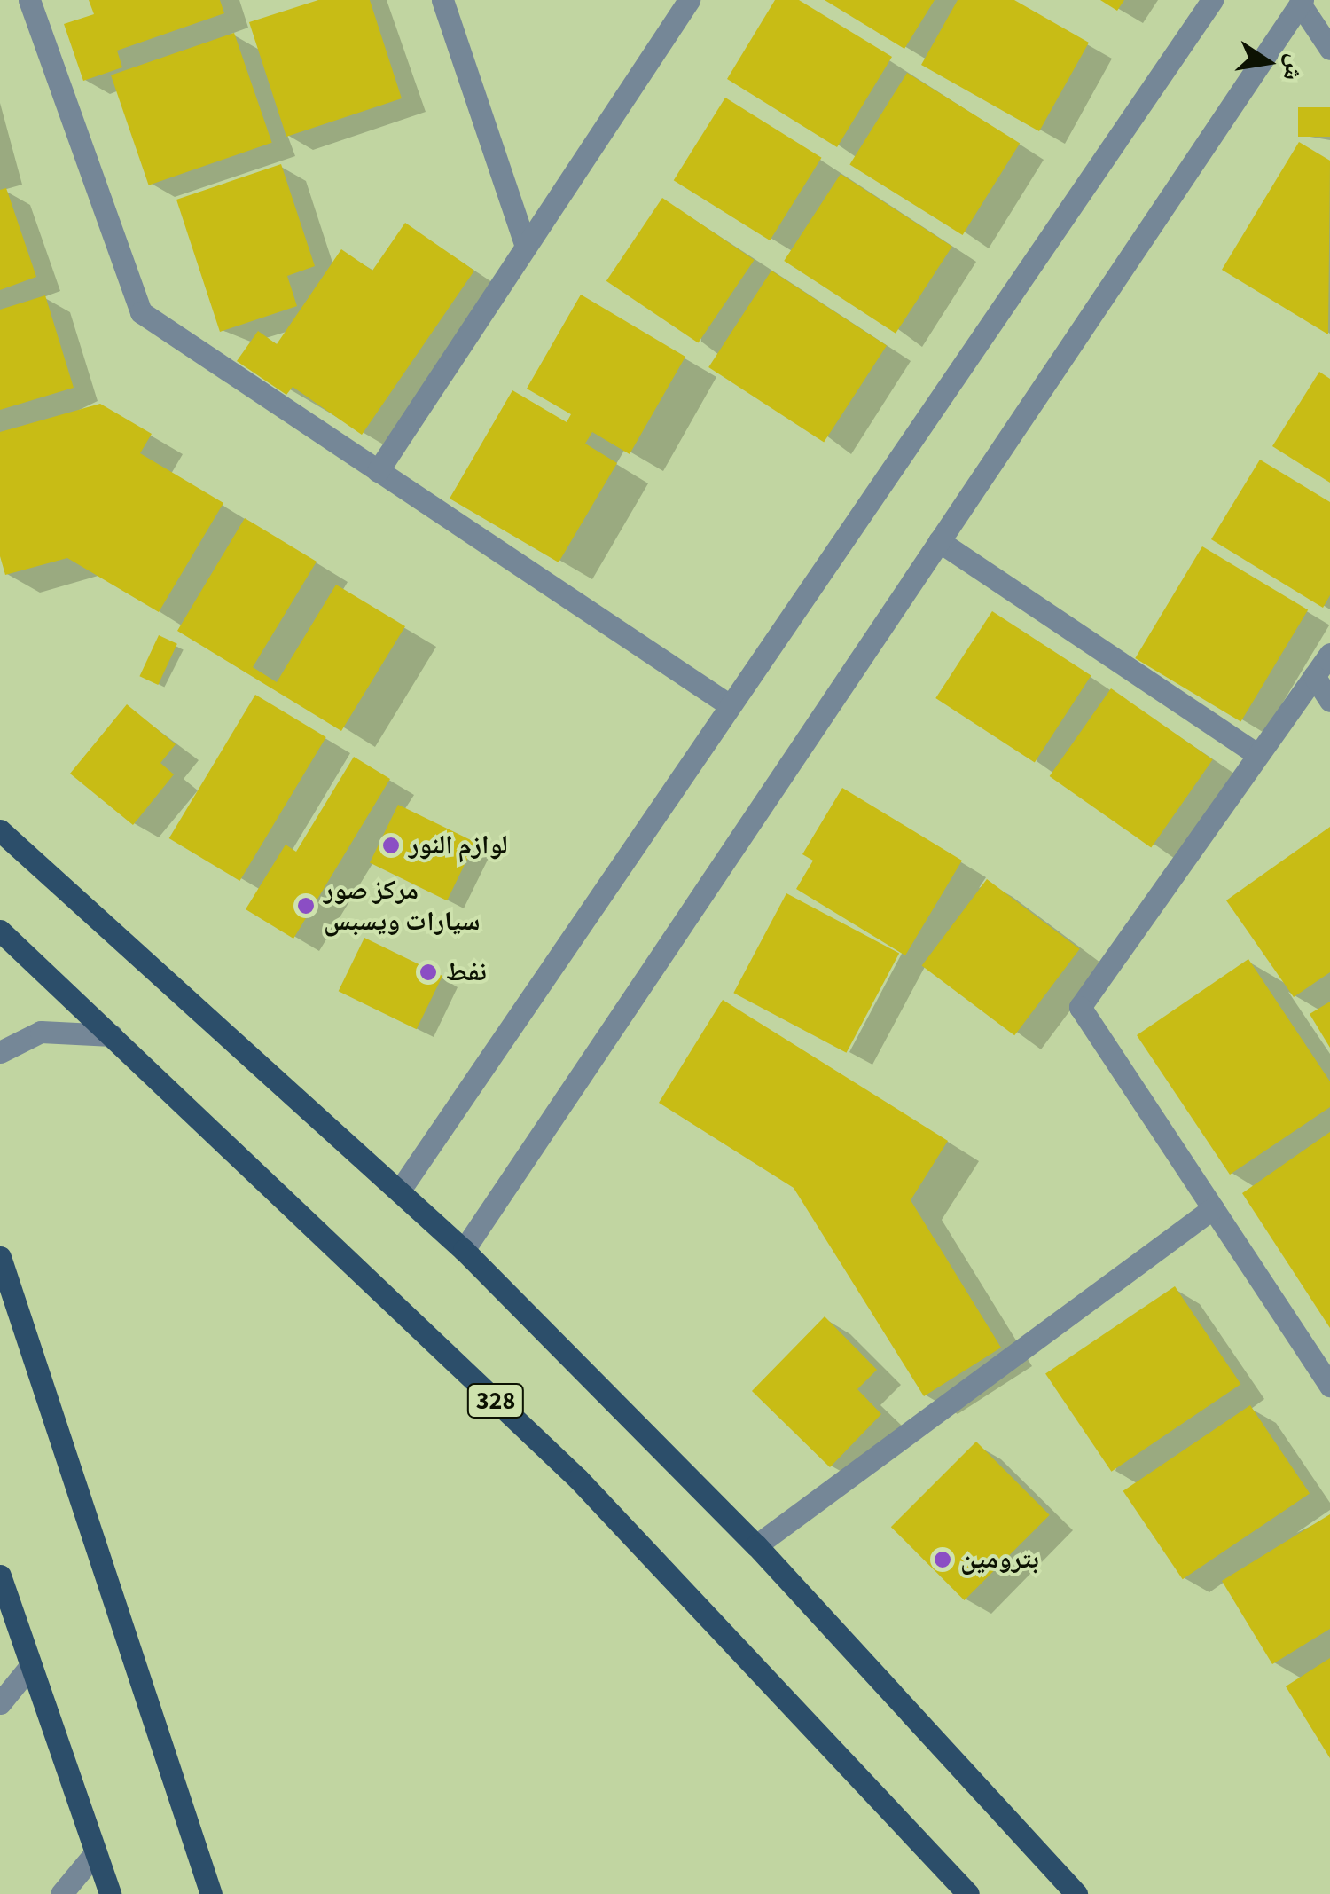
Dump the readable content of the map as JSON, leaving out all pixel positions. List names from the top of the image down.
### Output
{
  "streets": {
    "main road": ["328"]
  },
  "places": [
    "لوازم النور",
    "مركز صور سيارات ويسبس",
    "نفط",
    "بترومين"
  ],
  "north": "right"
}
